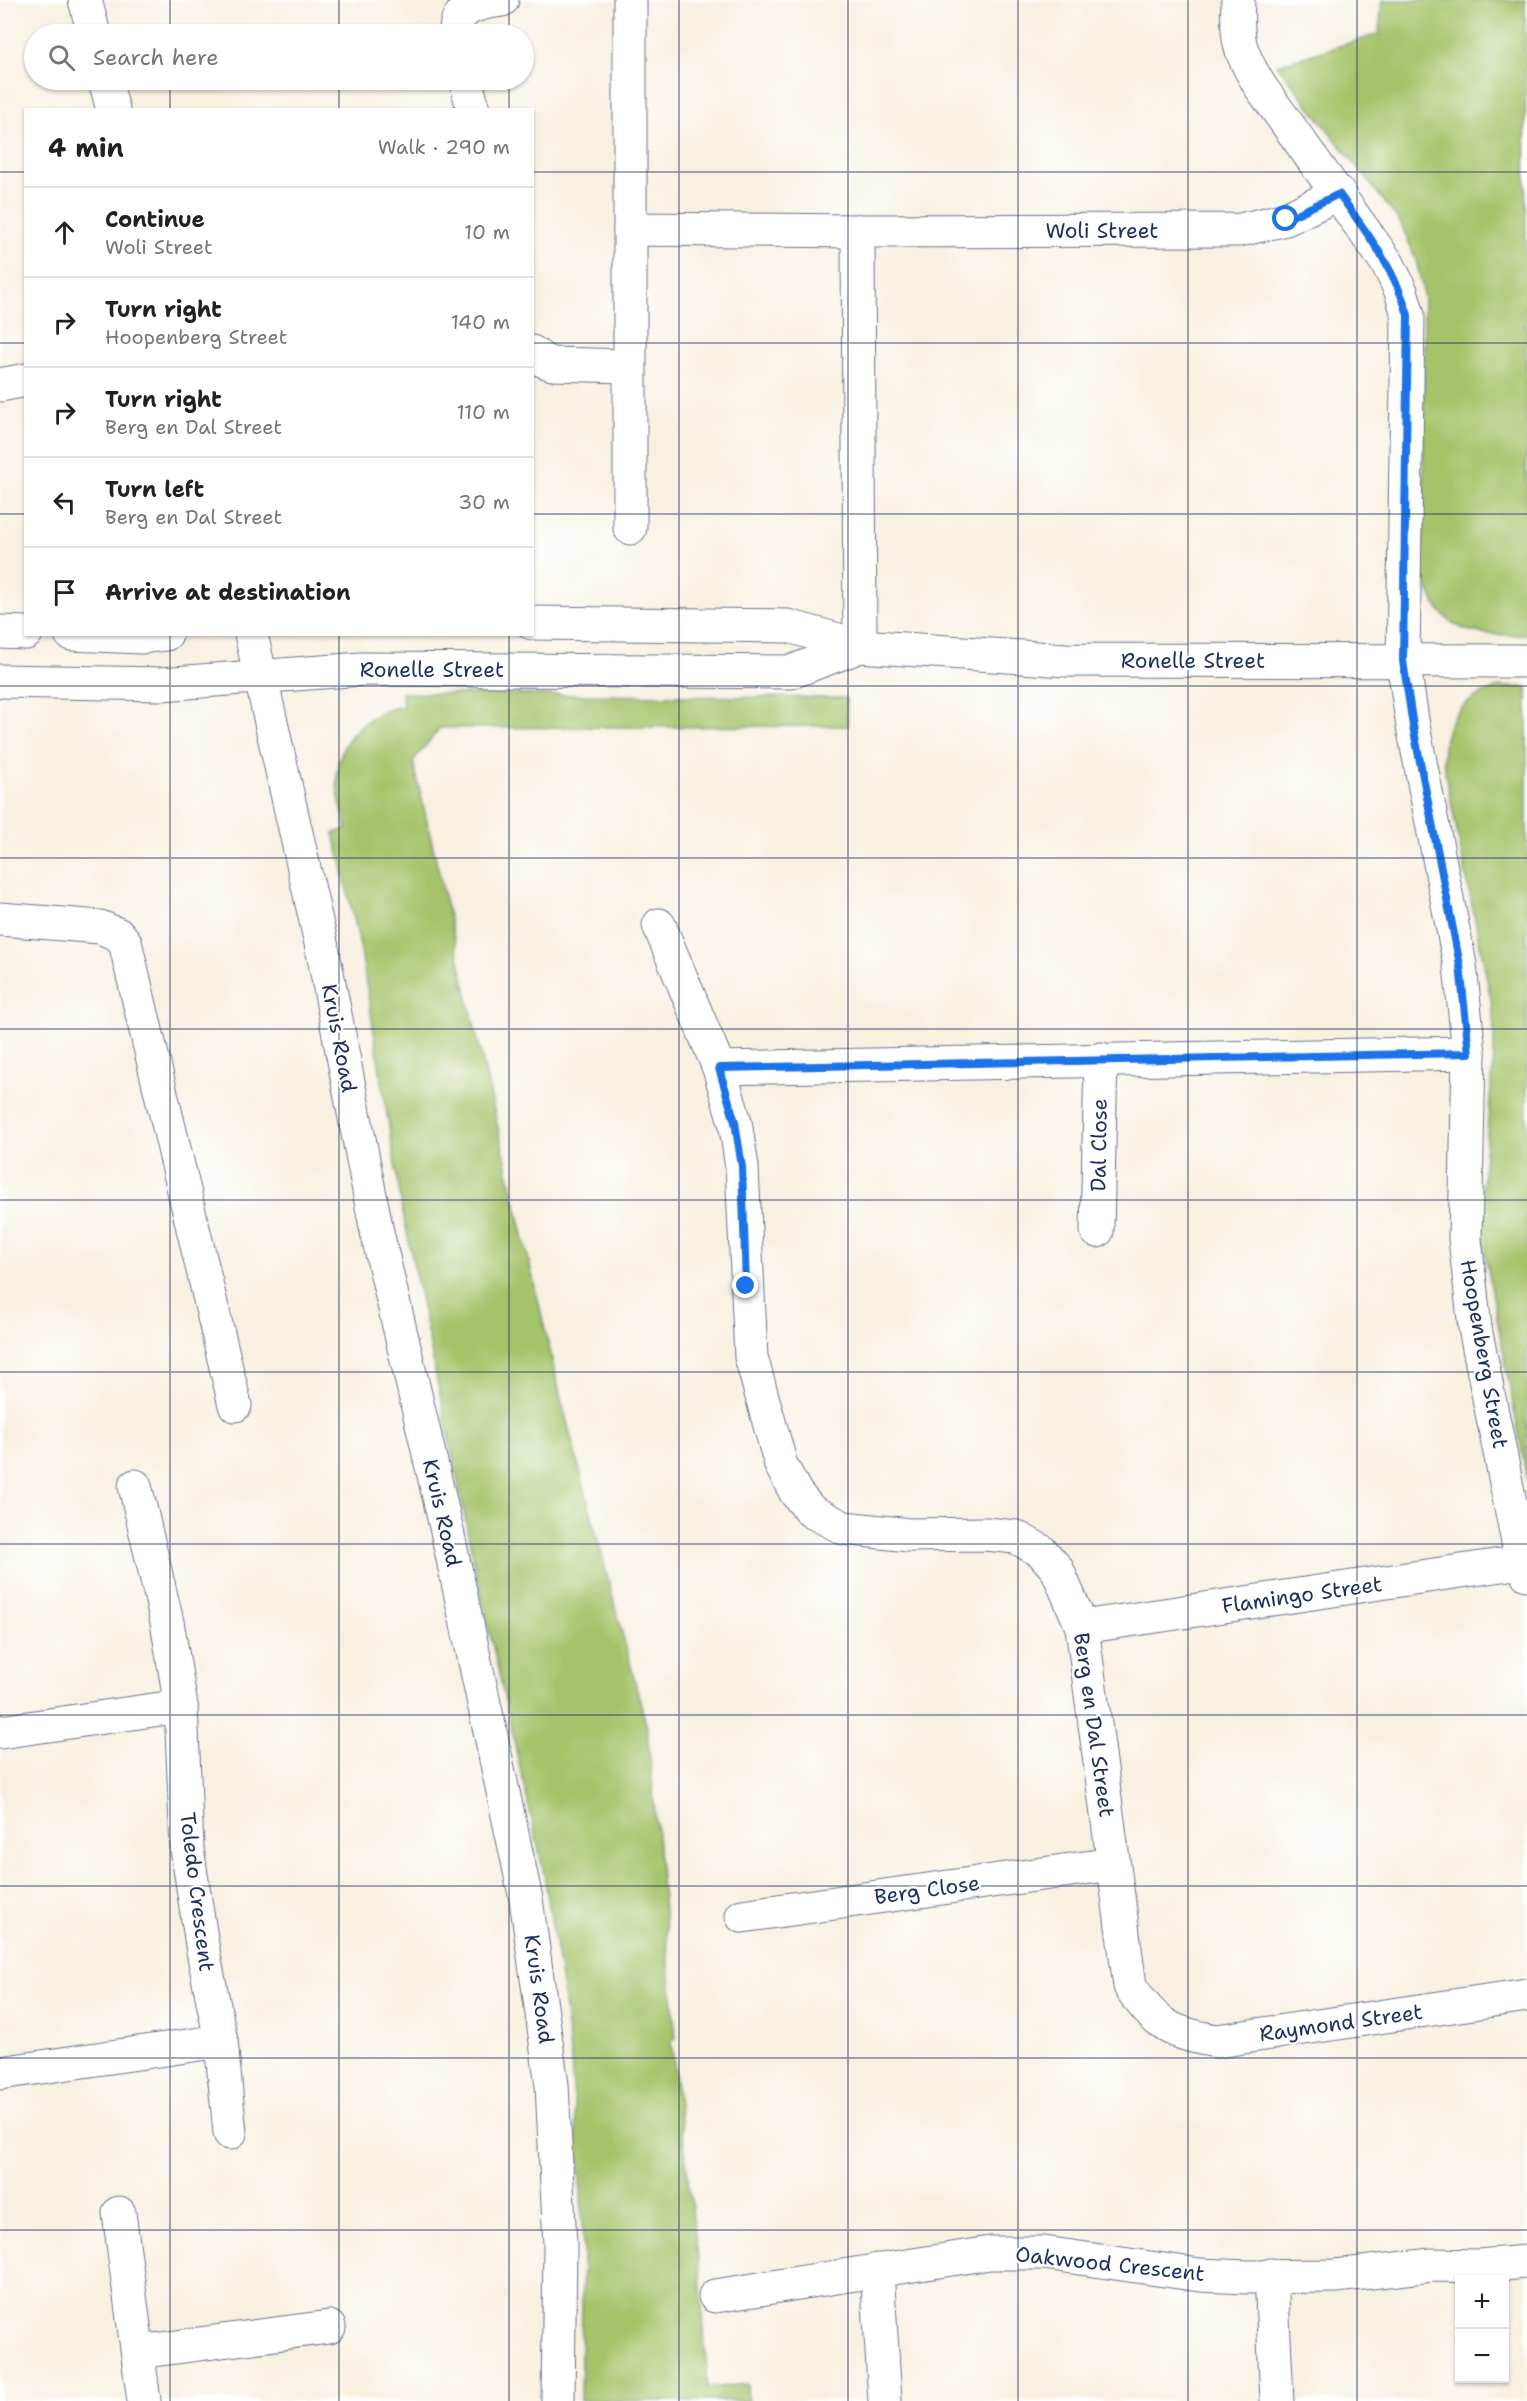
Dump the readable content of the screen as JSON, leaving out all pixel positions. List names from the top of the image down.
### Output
{
  "streets": {
    "street": [
      "Woli Street",
      "Ronelle Street",
      "Kruis Road",
      "Dal Close",
      "Hoopenberg Street",
      "Flamingo Street",
      "Berg en Dal Street",
      "Berg Close",
      "Toledo Crescent",
      "Raymond Street",
      "Oakwood Crescent"
    ]
  },
  "crossings": [
    ["Woli Street", "Hoopenberg Street"],
    ["Ronelle Street", "Kruis Road"],
    ["Ronelle Street", "Hoopenberg Street"],
    ["Hoopenberg Street", "Flamingo Street"],
    ["Flamingo Street", "Berg en Dal Street"],
    ["Berg en Dal Street", "Berg Close"],
    ["Berg en Dal Street", "Raymond Street"]
  ],
  "page": {
    "search": "Search here",
    "heading": ["4 min", "Walk · 290 m"],
    "list": [
      ["Continue", "Woli Street", "10 m"],
      ["Turn right", "Hoopenberg Street", "140 m"],
      ["Turn right", "Berg en Dal Street", "110 m"],
      ["Turn left", "Berg en Dal Street", "30 m"],
      "Arrive at destination"
    ],
    "map_buttons": ["+", "−"]
  }
}
